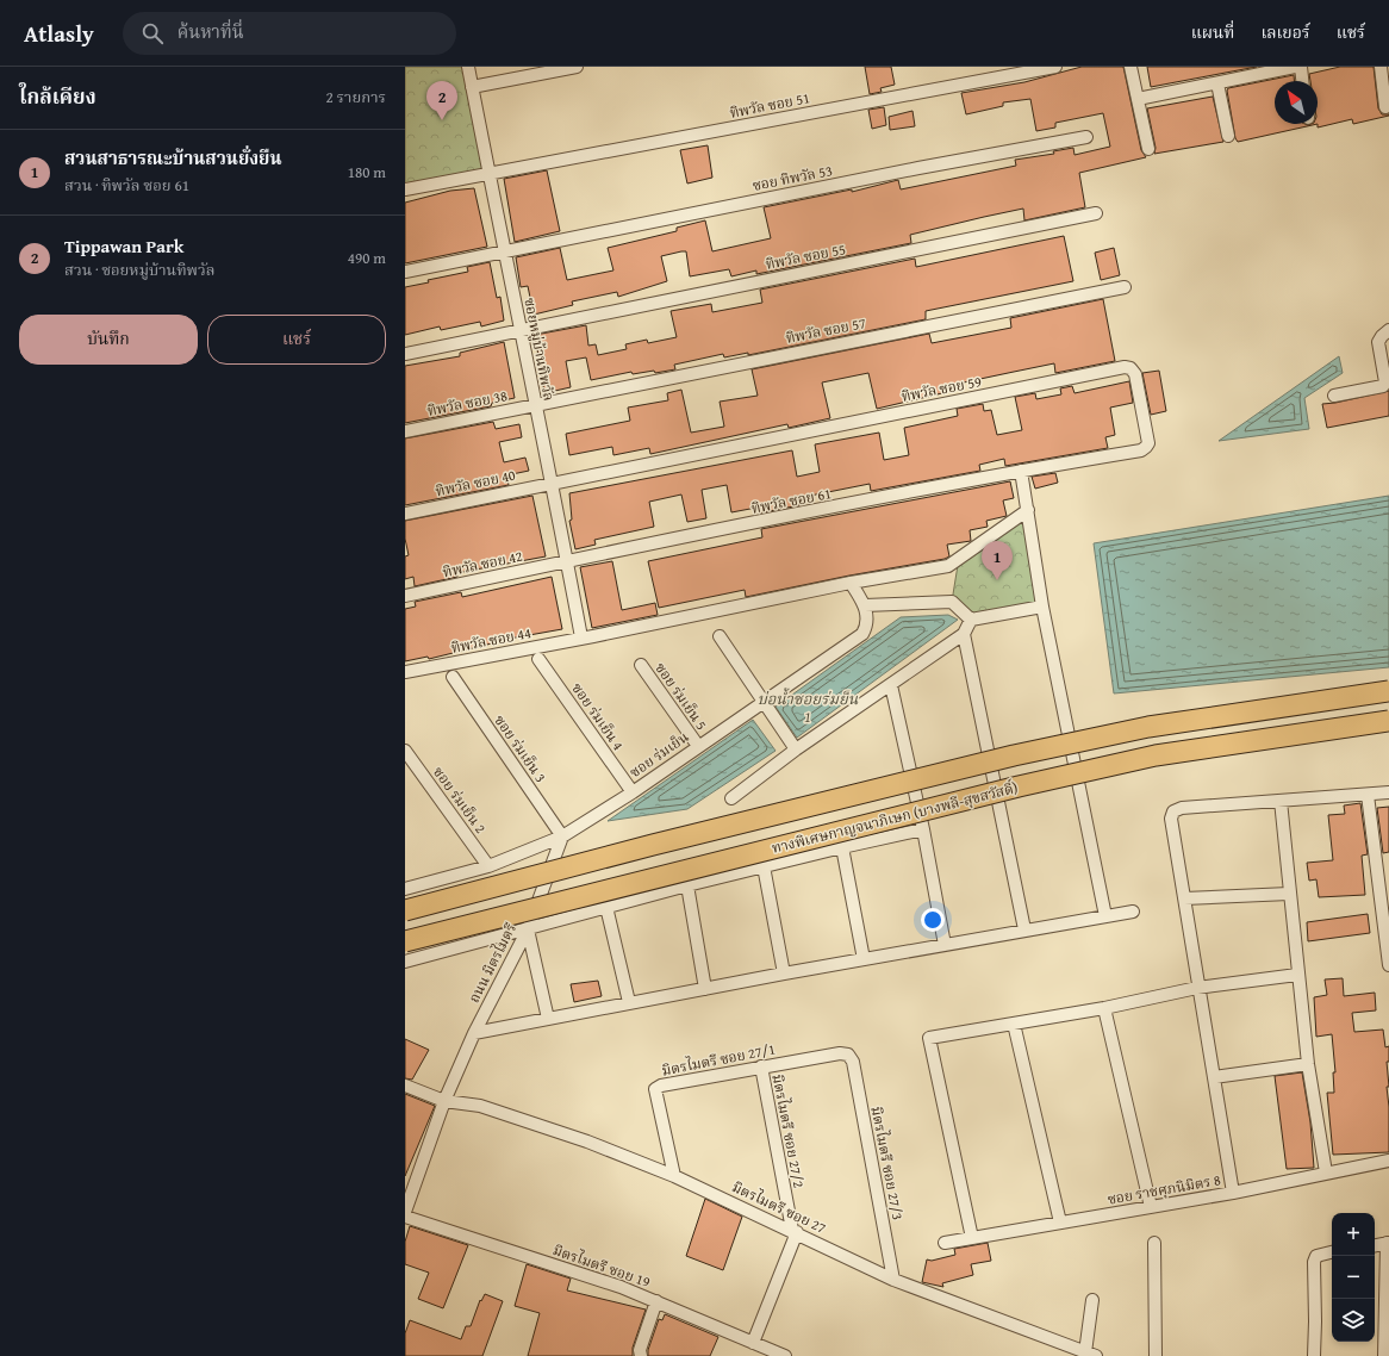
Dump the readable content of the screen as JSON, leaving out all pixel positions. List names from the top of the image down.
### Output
{
  "streets": {
    "highway": ["ทางพิเศษกาญจนาภิเษก (บางพลี-สุขสวัสดิ์)"],
    "street": [
      "ทิพวัล ซอย 51",
      "ซอย ทิพวัล 53",
      "ทิพวัล ซอย 55",
      "ทิพวัล ซอย 57",
      "ซอยหมู่บ้านทิพวัล",
      "ทิพวัล ซอย 59",
      "ทิพวัล ซอย 38",
      "ทิพวัล ซอย 40",
      "ทิพวัล ซอย 61",
      "ทิพวัล ซอย 42",
      "ทิพวัล ซอย 44",
      "ซอย ร่มเย็น 5",
      "ซอย ร่มเย็น 4",
      "ซอย ร่มเย็น 3",
      "ซอย ร่มเย็น",
      "ซอย ร่มเย็น 2",
      "ถนน มิตรไมตรี",
      "มิตรไมตรี ซอย 27/1",
      "มิตรไมตรี ซอย 27/2",
      "มิตรไมตรี ซอย 27/3",
      "ซอย ราชศุภนิมิตร 8",
      "มิตรไมตรี ซอย 27",
      "มิตรไมตรี ซอย 19"
    ]
  },
  "crossings": [
    ["ทิพวัล ซอย 51", "ซอยหมู่บ้านทิพวัล"],
    ["ซอย ทิพวัล 53", "ซอยหมู่บ้านทิพวัล"],
    ["ทิพวัล ซอย 55", "ซอยหมู่บ้านทิพวัล"],
    ["ทิพวัล ซอย 57", "ซอยหมู่บ้านทิพวัล"],
    ["ทิพวัล ซอย 57", "ทิพวัล ซอย 38"],
    ["ซอยหมู่บ้านทิพวัล", "ทิพวัล ซอย 59"],
    ["ซอยหมู่บ้านทิพวัล", "ทิพวัล ซอย 38"],
    ["ซอยหมู่บ้านทิพวัล", "ทิพวัล ซอย 40"],
    ["ซอยหมู่บ้านทิพวัล", "ทิพวัล ซอย 61"],
    ["ซอยหมู่บ้านทิพวัล", "ทิพวัล ซอย 42"],
    ["ซอยหมู่บ้านทิพวัล", "ทิพวัล ซอย 44"],
    ["ทิพวัล ซอย 59", "ทิพวัล ซอย 40"],
    ["ทิพวัล ซอย 59", "ทิพวัล ซอย 61"],
    ["ทิพวัล ซอย 61", "ทิพวัล ซอย 42"],
    ["ซอย ร่มเย็น 5", "ซอย ร่มเย็น"],
    ["ซอย ร่มเย็น 4", "ซอย ร่มเย็น"],
    ["ซอย ร่มเย็น 3", "ซอย ร่มเย็น"],
    ["ซอย ร่มเย็น 3", "ถนน มิตรไมตรี"],
    ["ซอย ร่มเย็น", "ซอย ร่มเย็น 2"],
    ["ซอย ร่มเย็น", "ถนน มิตรไมตรี"],
    ["ถนน มิตรไมตรี", "มิตรไมตรี ซอย 27"],
    ["มิตรไมตรี ซอย 27/1", "มิตรไมตรี ซอย 27/2"],
    ["มิตรไมตรี ซอย 27/1", "มิตรไมตรี ซอย 27/3"],
    ["มิตรไมตรี ซอย 27/1", "มิตรไมตรี ซอย 27"],
    ["มิตรไมตรี ซอย 27/2", "มิตรไมตรี ซอย 27"],
    ["มิตรไมตรี ซอย 27/3", "มิตรไมตรี ซอย 27"]
  ],
  "water": ["บ่อน้ำซอยร่มย็น 1"],
  "north": "top left",
  "page": {
    "header": "Atlasly",
    "search": "ค้นหาที่นี่",
    "nav": ["แผนที่", "เลเยอร์", "แชร์"],
    "heading": ["ใกล้เคียง", "2 รายการ"],
    "pins": ["2", "1"],
    "list": [
      {
        "mark": "1",
        "name": "สวนสาธารณะบ้านสวนยั่งยืน",
        "note": "สวน · ทิพวัล ซอย 61",
        "value": "180 m"
      },
      {
        "mark": "2",
        "name": "Tippawan Park",
        "note": "สวน · ซอยหมู่บ้านทิพวัล",
        "value": "490 m"
      }
    ],
    "buttons": ["บันทึก", "แชร์"],
    "map_buttons": ["+", "−"]
  }
}
